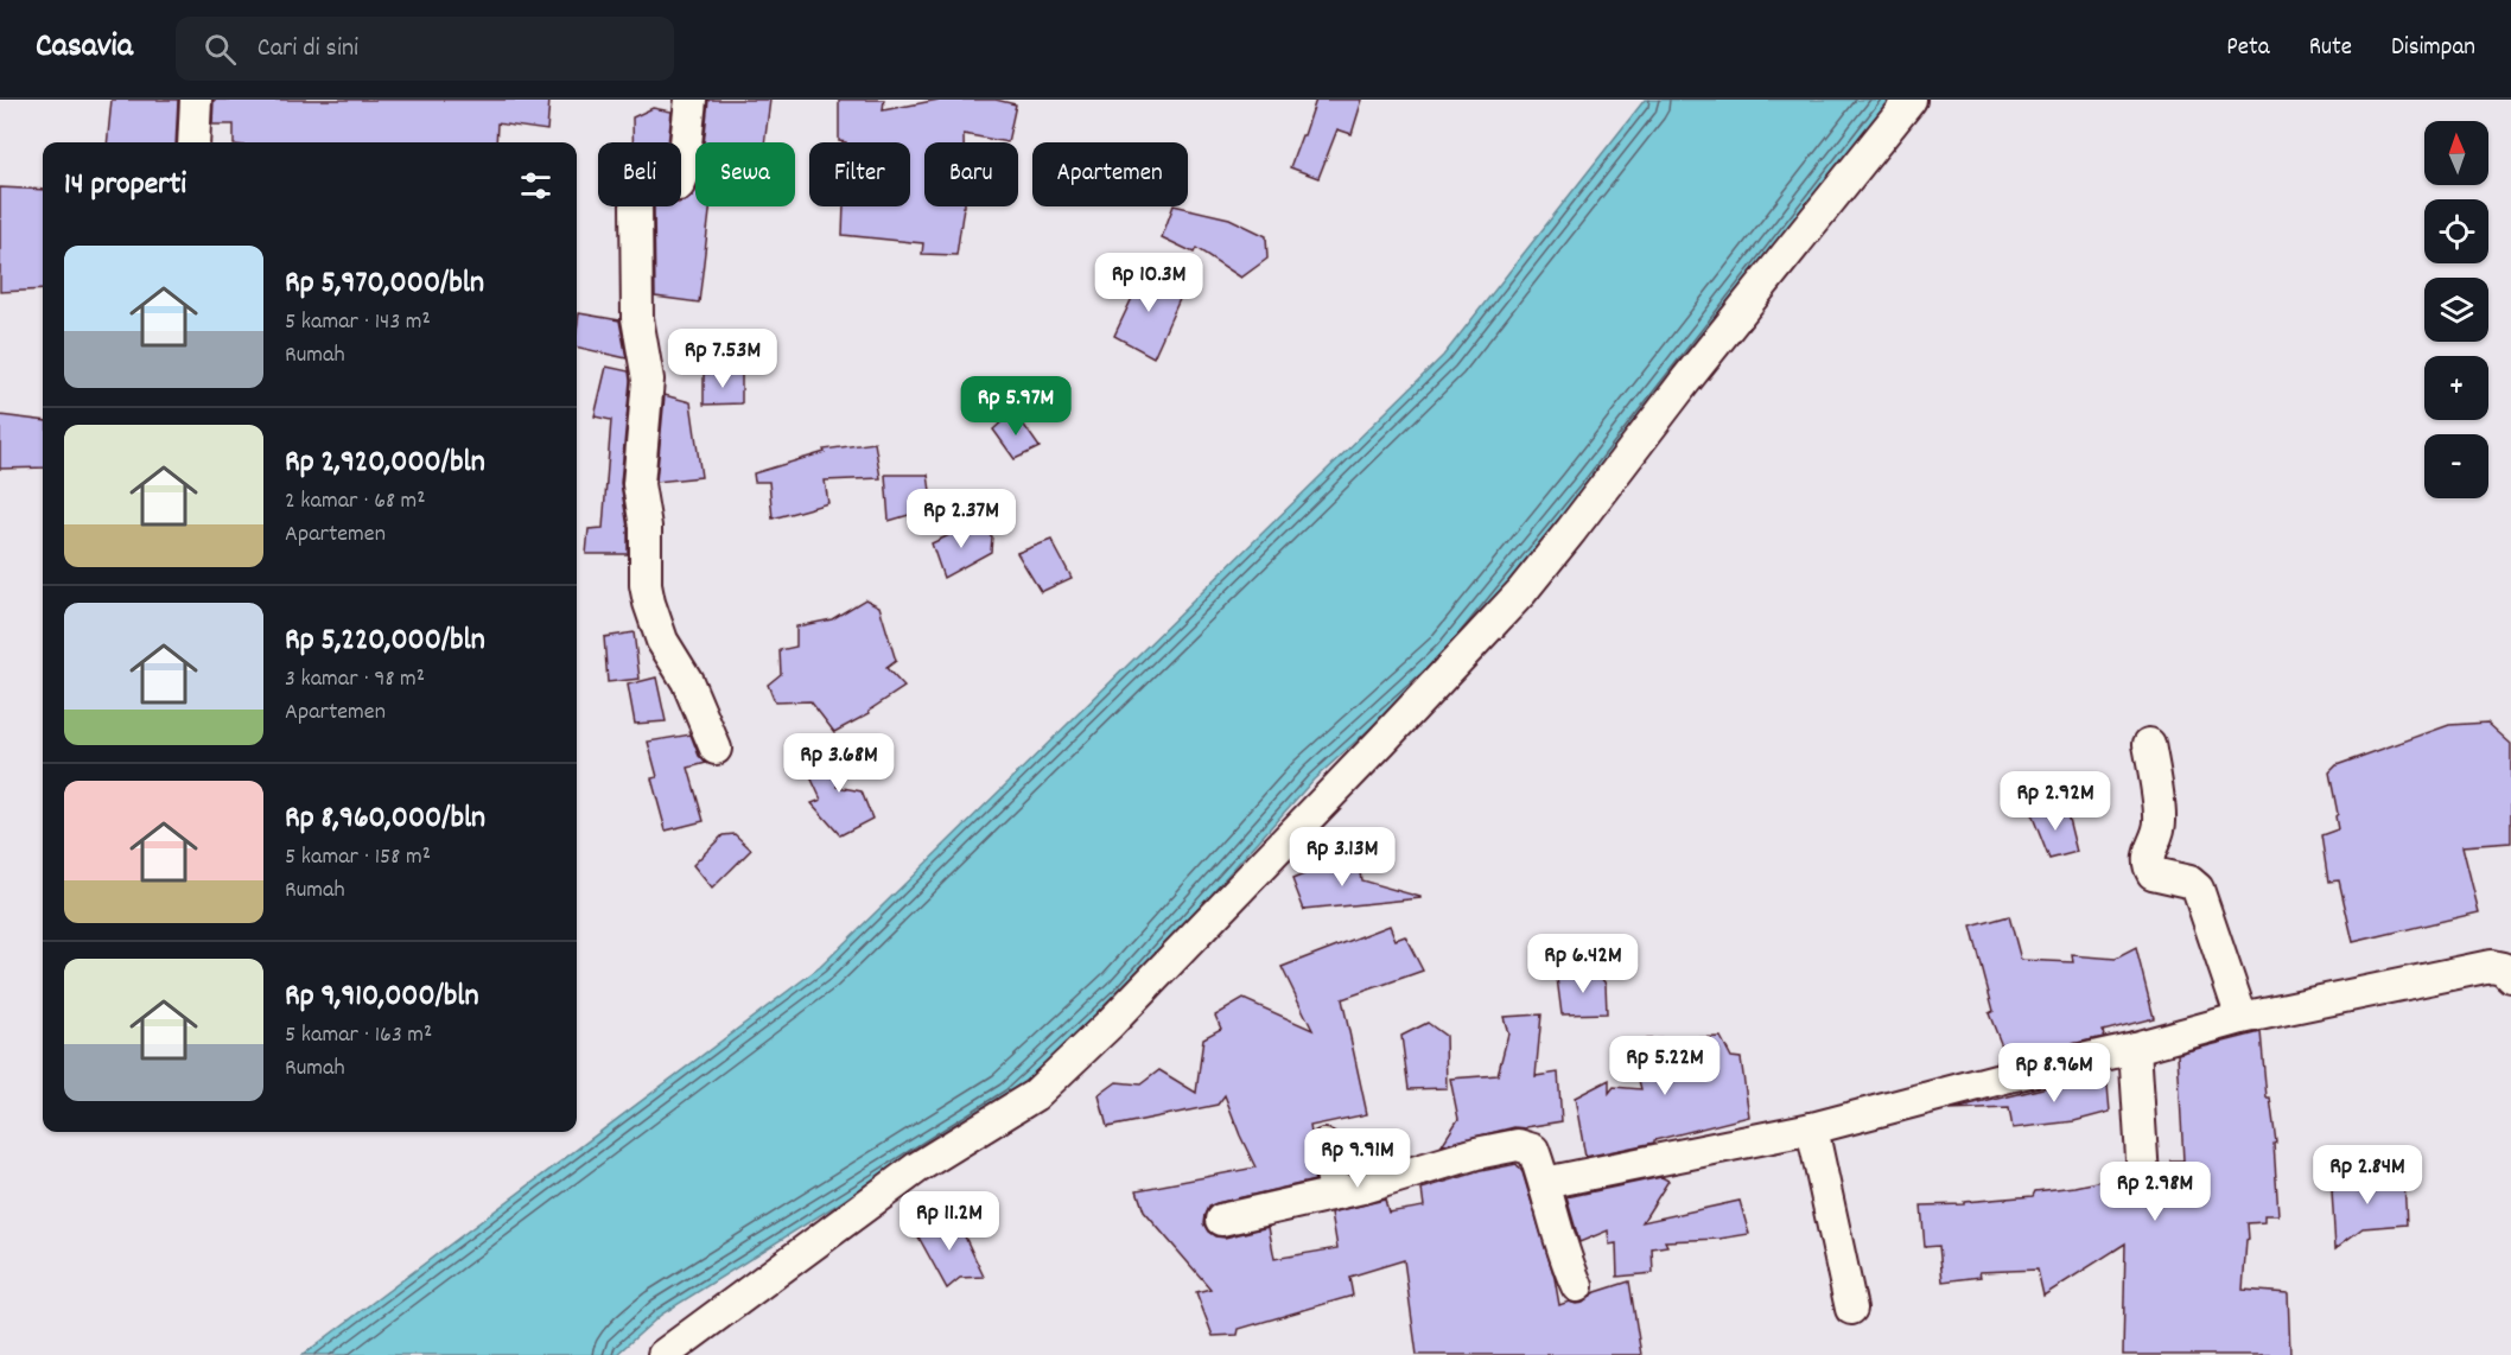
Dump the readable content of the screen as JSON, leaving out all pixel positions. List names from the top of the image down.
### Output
{
  "north": "top",
  "page": {
    "header": "Casavia",
    "search": "Cari di sini",
    "nav": ["Peta", "Rute", "Disimpan"],
    "map_buttons": ["+", "−"],
    "chip": [
      "Beli",
      "Sewa",
      "Filter",
      "Baru",
      "Apartemen"
    ],
    "heading": "14 properti",
    "list": [
      {
        "name": "Rp 5,970,000/bln",
        "note": "5 kamar · 143 m² · Rumah"
      },
      {
        "name": "Rp 2,920,000/bln",
        "note": "2 kamar · 68 m² · Apartemen"
      },
      {
        "name": "Rp 5,220,000/bln",
        "note": "3 kamar · 98 m² · Apartemen"
      },
      {
        "name": "Rp 8,960,000/bln",
        "note": "5 kamar · 158 m² · Rumah"
      },
      {
        "name": "Rp 9,910,000/bln",
        "note": "5 kamar · 163 m² · Rumah"
      }
    ],
    "price": [
      "Rp 10.3M",
      "Rp 7.53M",
      "Rp 5.97M",
      "Rp 2.37M",
      "Rp 3.68M",
      "Rp 2.92M",
      "Rp 3.13M",
      "Rp 6.42M",
      "Rp 5.22M",
      "Rp 8.96M",
      "Rp 9.91M",
      "Rp 2.84M",
      "Rp 2.98M",
      "Rp 11.2M"
    ]
  }
}
